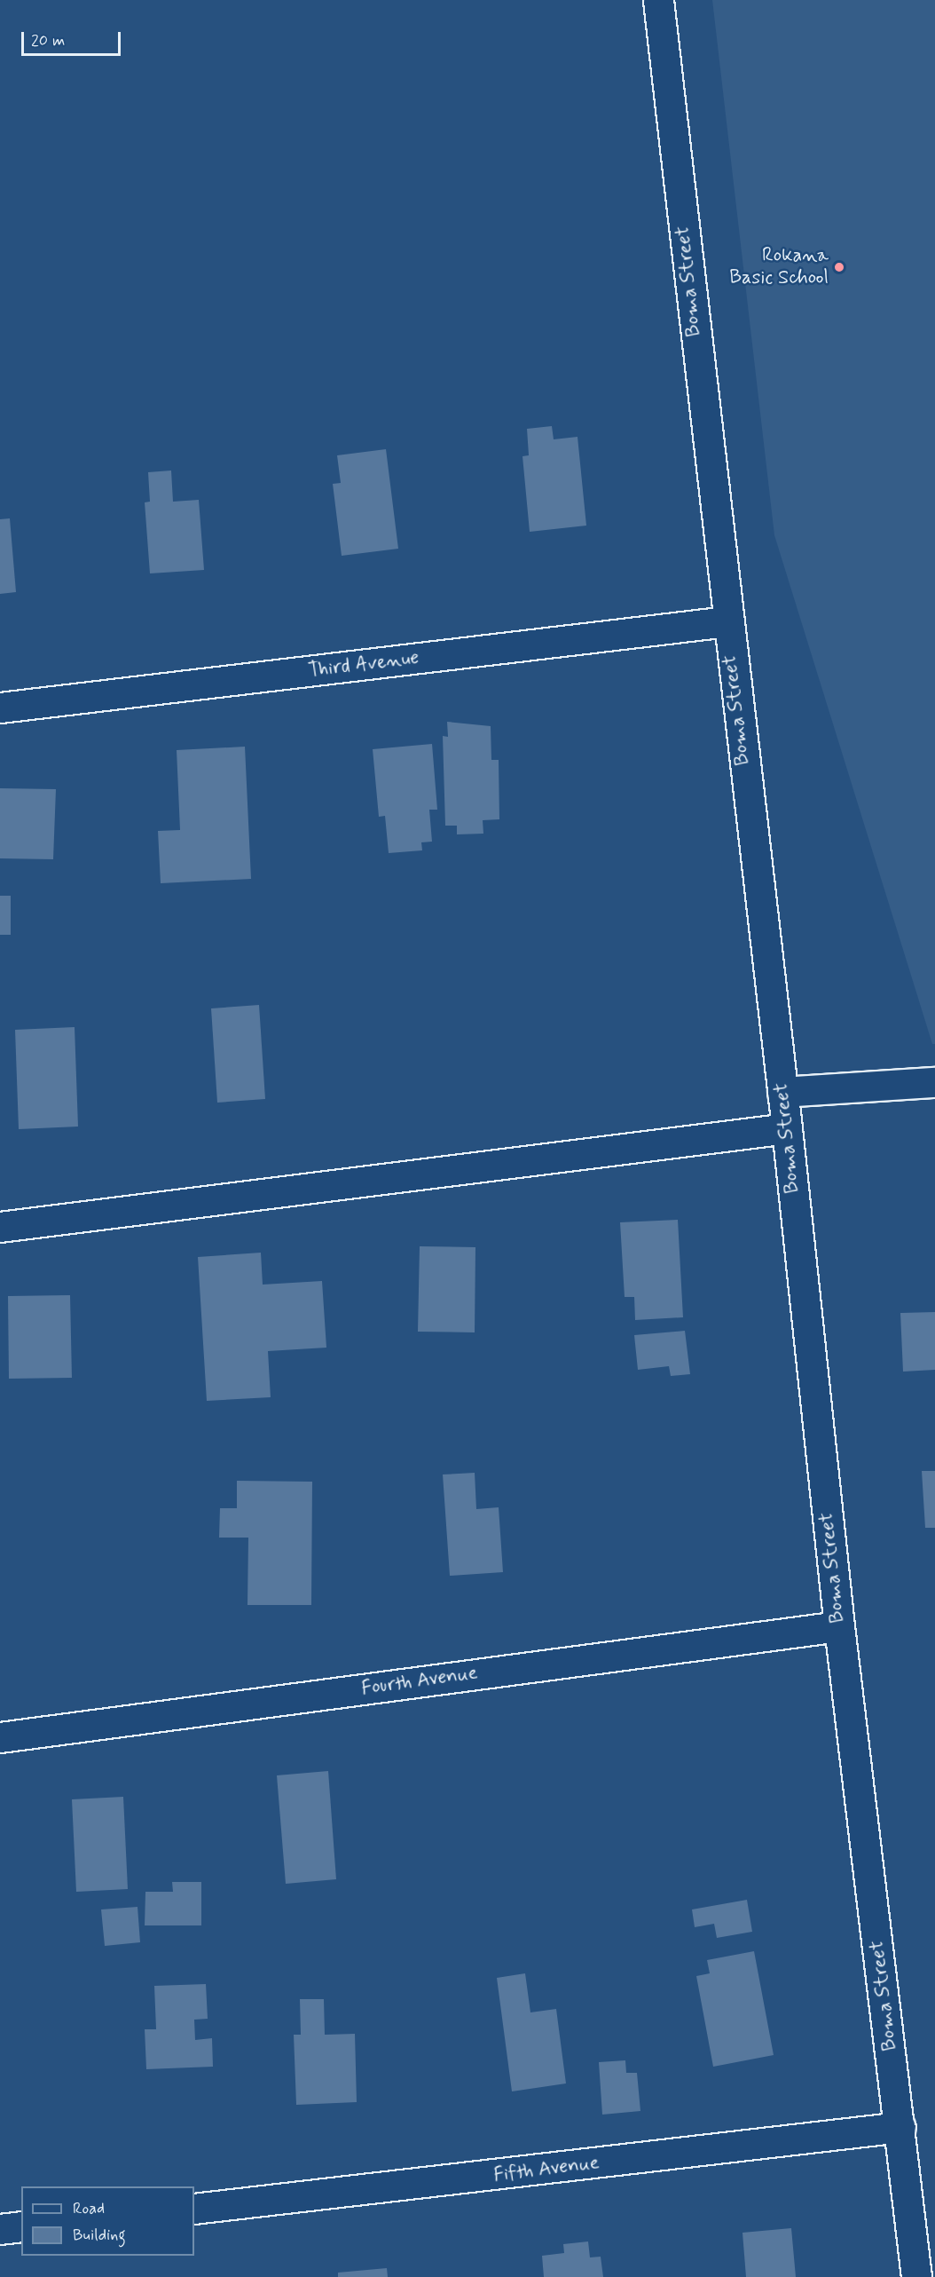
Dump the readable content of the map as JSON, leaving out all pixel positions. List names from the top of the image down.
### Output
{
  "streets": {
    "street": [
      "Boma Street",
      "Third Avenue",
      "Fourth Avenue",
      "Fifth Avenue"
    ]
  },
  "crossings": [
    ["Boma Street", "Third Avenue"],
    ["Boma Street", "Fourth Avenue"],
    ["Boma Street", "Fifth Avenue"]
  ],
  "places": ["Rokana Basic School"],
  "legend": ["Road", "Building"],
  "scale_bar": "20 m"
}
